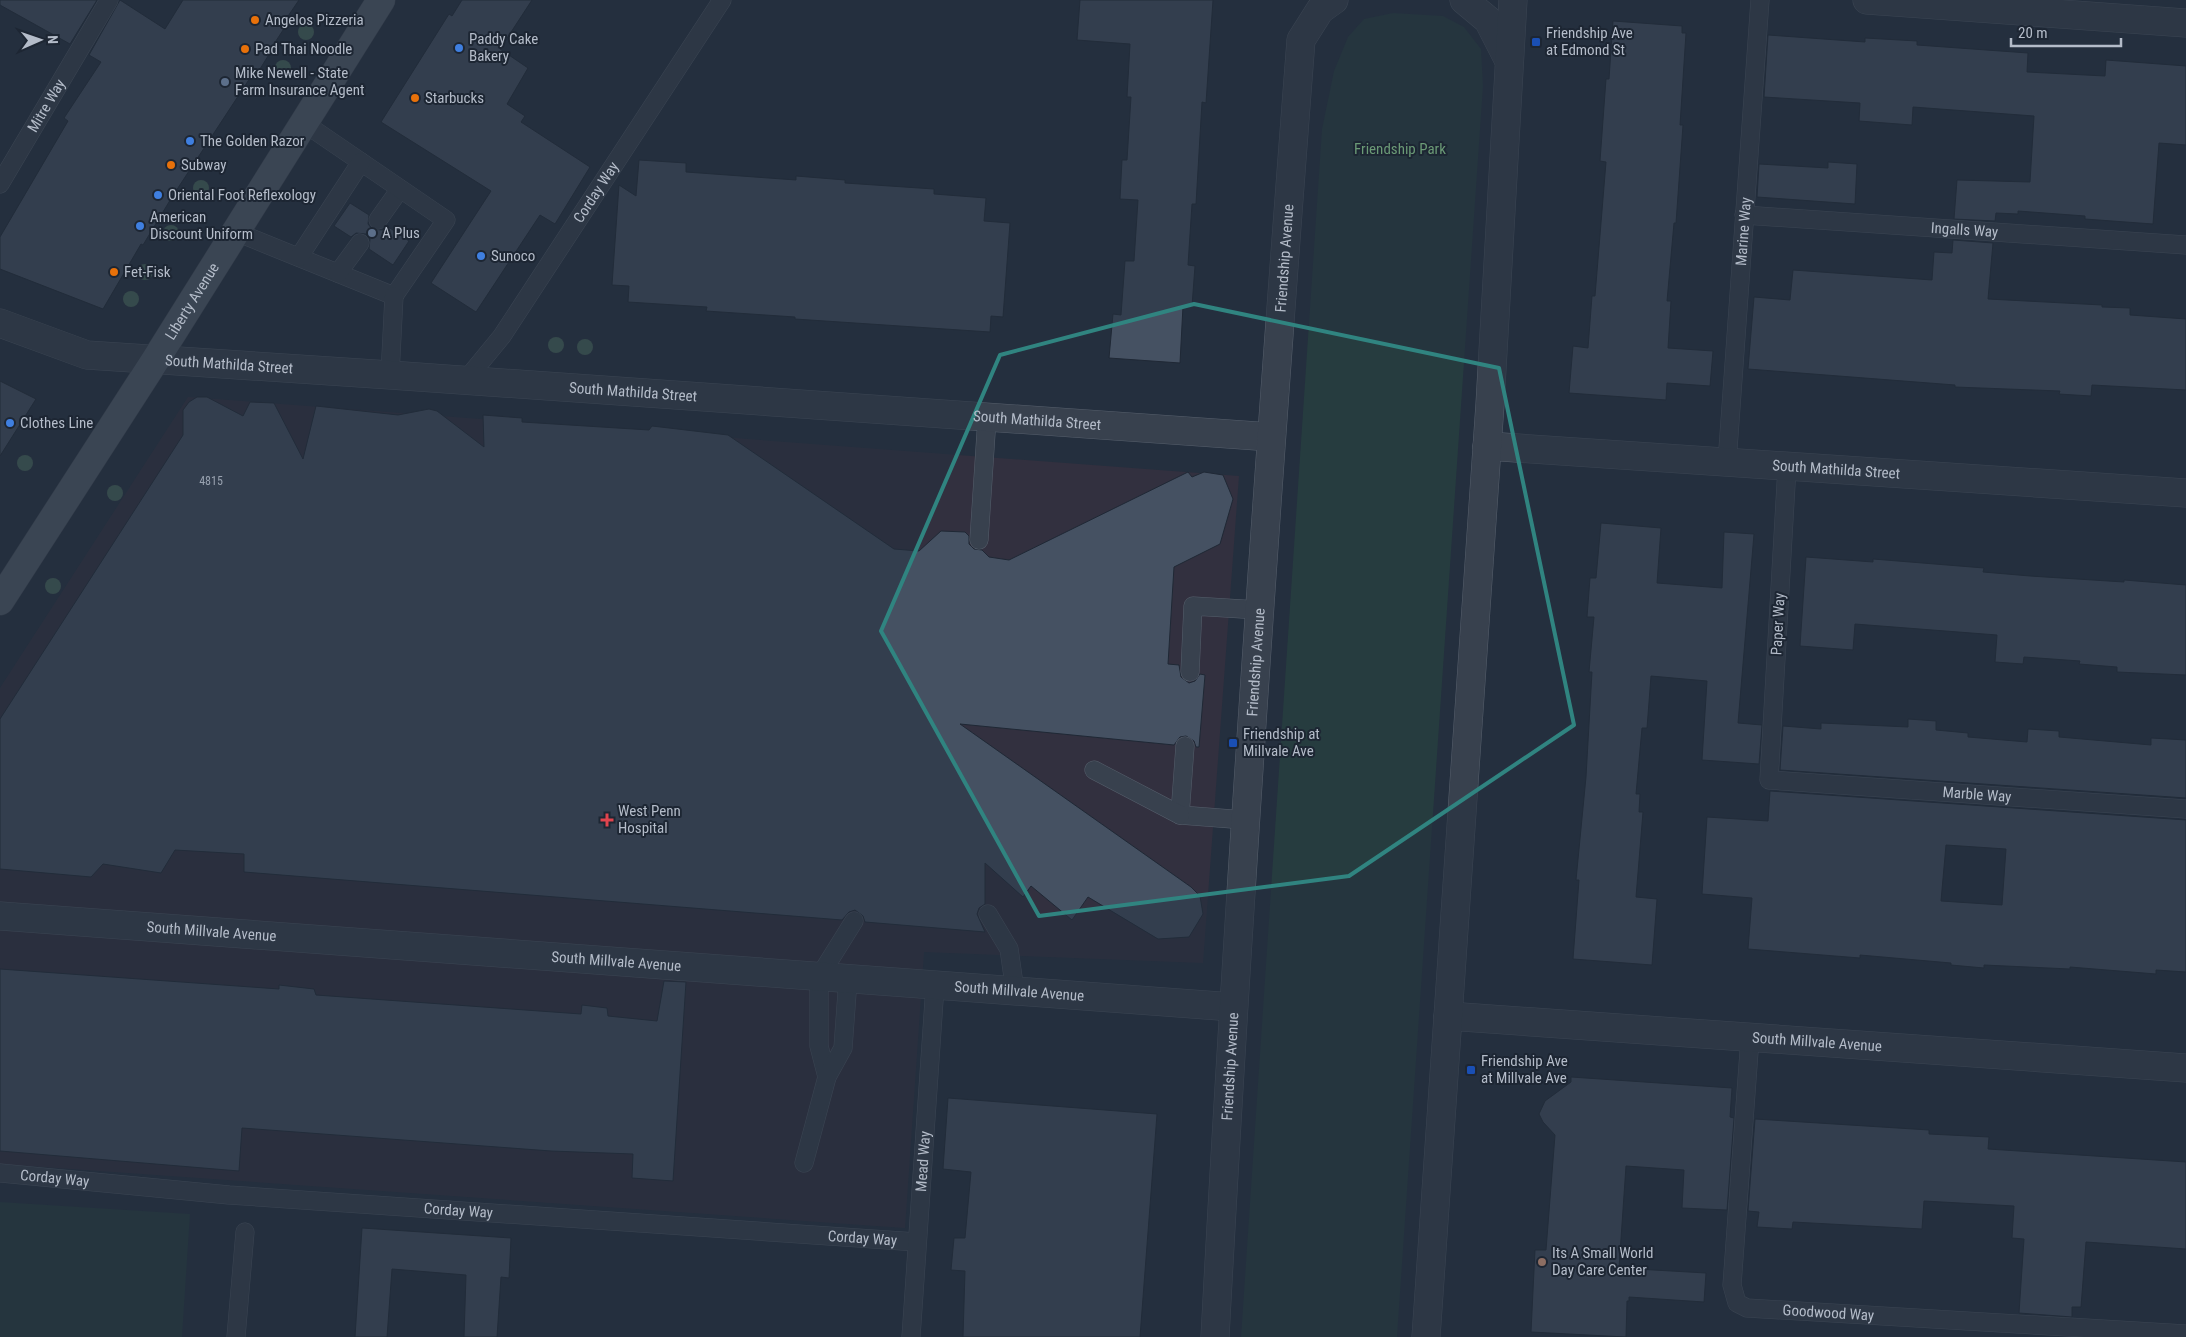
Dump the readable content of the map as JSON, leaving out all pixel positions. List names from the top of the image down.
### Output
{
  "streets": {
    "main road": ["Liberty Avenue"],
    "street": ["Friendship Avenue", "South Mathilda Street", "South Millvale Avenue"],
    "lane": [
      "Mitre Way",
      "Corday Way",
      "Ingalls Way",
      "Marine Way",
      "Paper Way",
      "Marble Way",
      "Mead Way",
      "Goodwood Way"
    ]
  },
  "crossings": [
    ["Corday Way", "South Mathilda Street"],
    ["Corday Way", "Mead Way"],
    ["Ingalls Way", "Marine Way"],
    ["Marine Way", "South Mathilda Street"],
    ["Friendship Avenue", "South Mathilda Street"],
    ["Friendship Avenue", "South Millvale Avenue"],
    ["Liberty Avenue", "South Mathilda Street"],
    ["South Mathilda Street", "Paper Way"],
    ["Paper Way", "Marble Way"],
    ["South Millvale Avenue", "Mead Way"],
    ["South Millvale Avenue", "Goodwood Way"]
  ],
  "parks": ["Friendship Park"],
  "places": {
    "other": [
      "Angelos Pizzeria",
      "Paddy Cake Bakery",
      "Pad Thai Noodle",
      "Mike Newell - State Farm Insurance Agent",
      "Starbucks",
      "The Golden Razor",
      "Subway",
      "Oriental Foot Reflexology",
      "American Discount Uniform",
      "A Plus",
      "Sunoco",
      "Fet-Fisk",
      "Clothes Line",
      "Its A Small World Day Care Center"
    ],
    "transit": ["Friendship Ave at Edmond St", "Friendship at Millvale Ave", "Friendship Ave at Millvale Ave"],
    "health": ["West Penn Hospital"]
  },
  "house_numbers": ["4815"],
  "scale_bar": "20 m",
  "north": "right"
}
